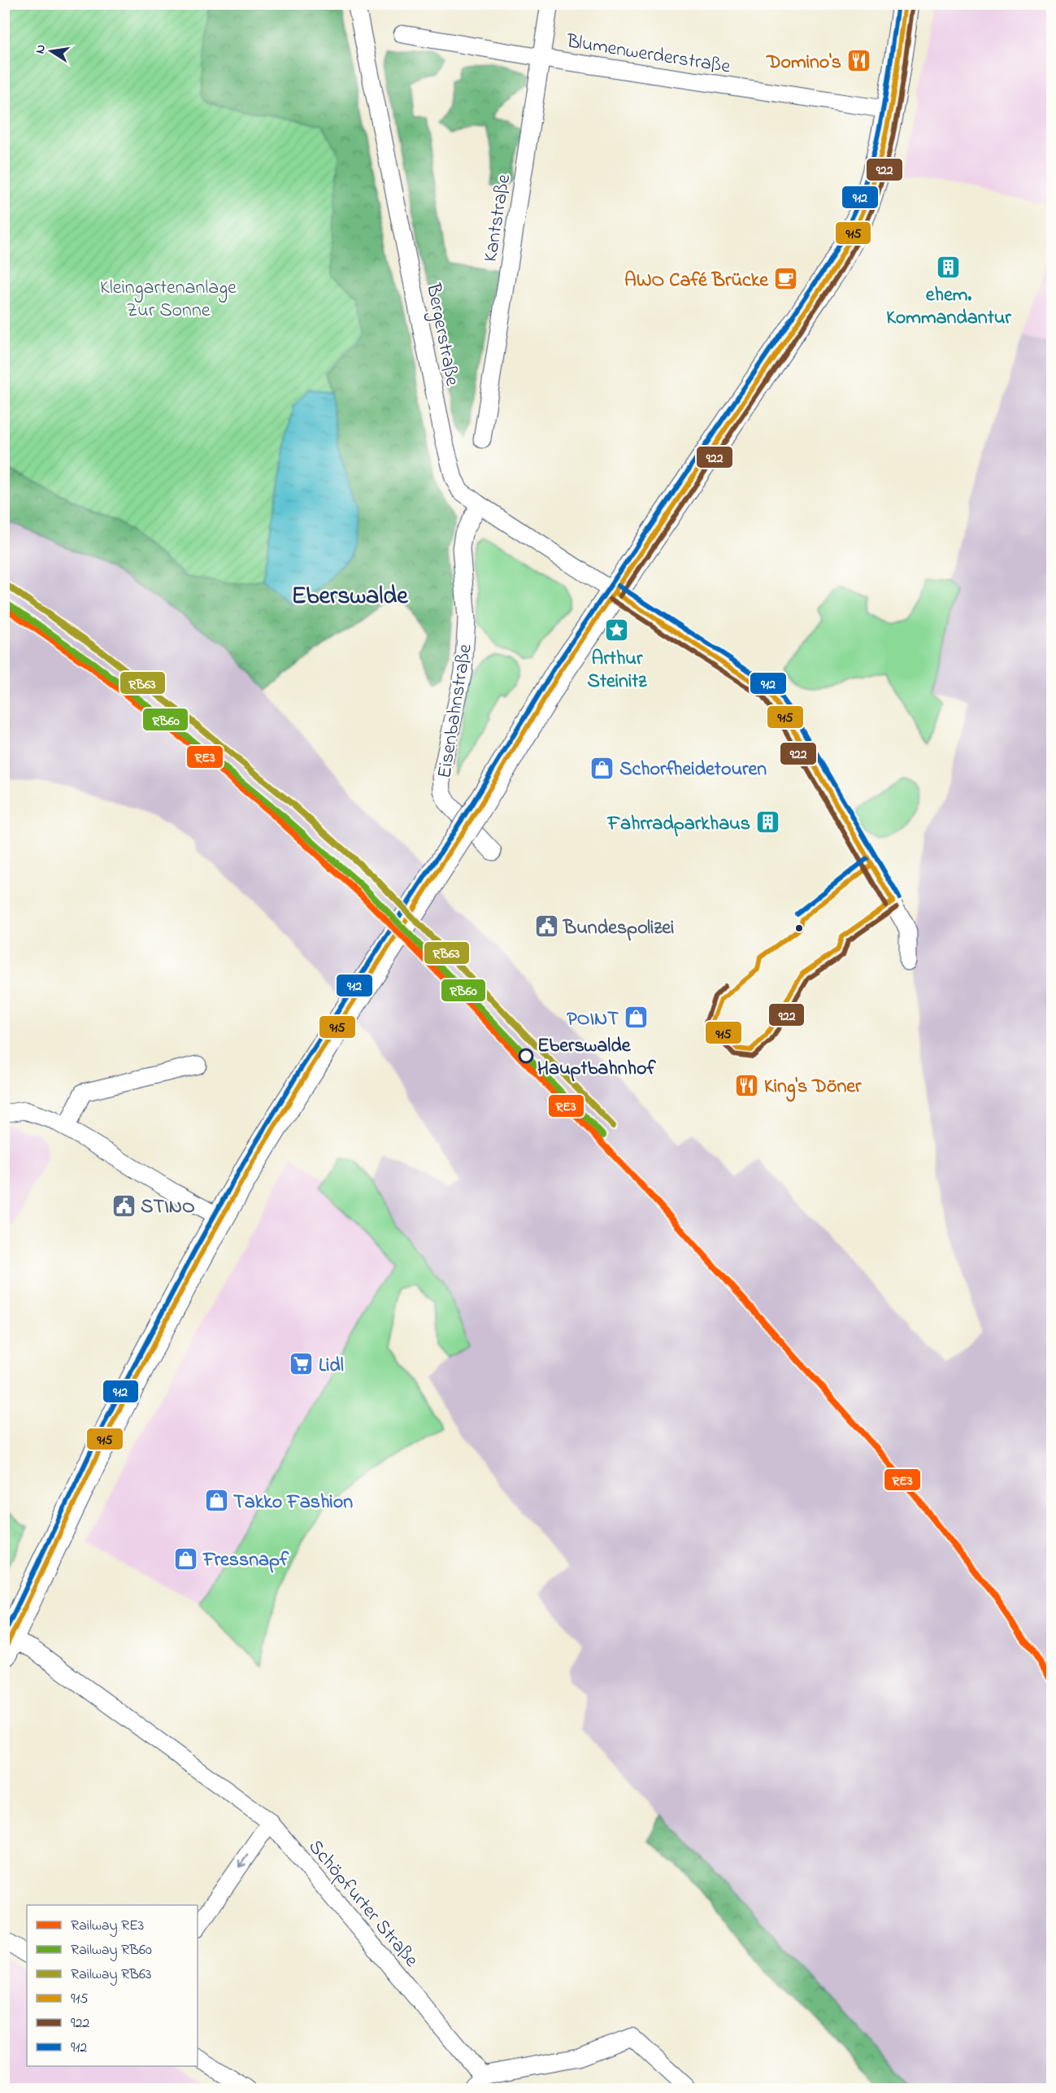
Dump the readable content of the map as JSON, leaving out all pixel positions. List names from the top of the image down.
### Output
{
  "streets": {
    "street": [
      "Blumenwerderstraße",
      "Kantstraße",
      "Bergerstraße",
      "Eisenbahnstraße",
      "Schöpfurter Straße"
    ]
  },
  "crossings": [
    ["Blumenwerderstraße", "Kantstraße"],
    ["Bergerstraße", "Eisenbahnstraße"]
  ],
  "districts": ["Eberswalde"],
  "parks": ["Kleingartenanlage Zur Sonne"],
  "places": {
    "restaurant": ["Domino's", "King's Döner"],
    "building": ["ehem. Kommandantur", "Fahrradparkhaus"],
    "cafe": ["AWO Café Brücke"],
    "place": ["Arthur Steinitz"],
    "shop": [
      "Schorfheidetouren",
      "POINT",
      "Takko Fashion",
      "Fressnapf"
    ],
    "public building": ["Bundespolizei", "STINO"],
    "other": ["Eberswalde Hauptbahnhof"],
    "supermarket": ["Lidl"]
  },
  "lines": [
    "transit line 915",
    "transit line 912",
    "transit line 922",
    "rail line RB63",
    "rail line RB60",
    "rail line RE3"
  ],
  "legend": [
    "Railway RE3",
    "Railway RB60",
    "Railway RB63",
    "915",
    "922",
    "912"
  ],
  "north": "left"
}
